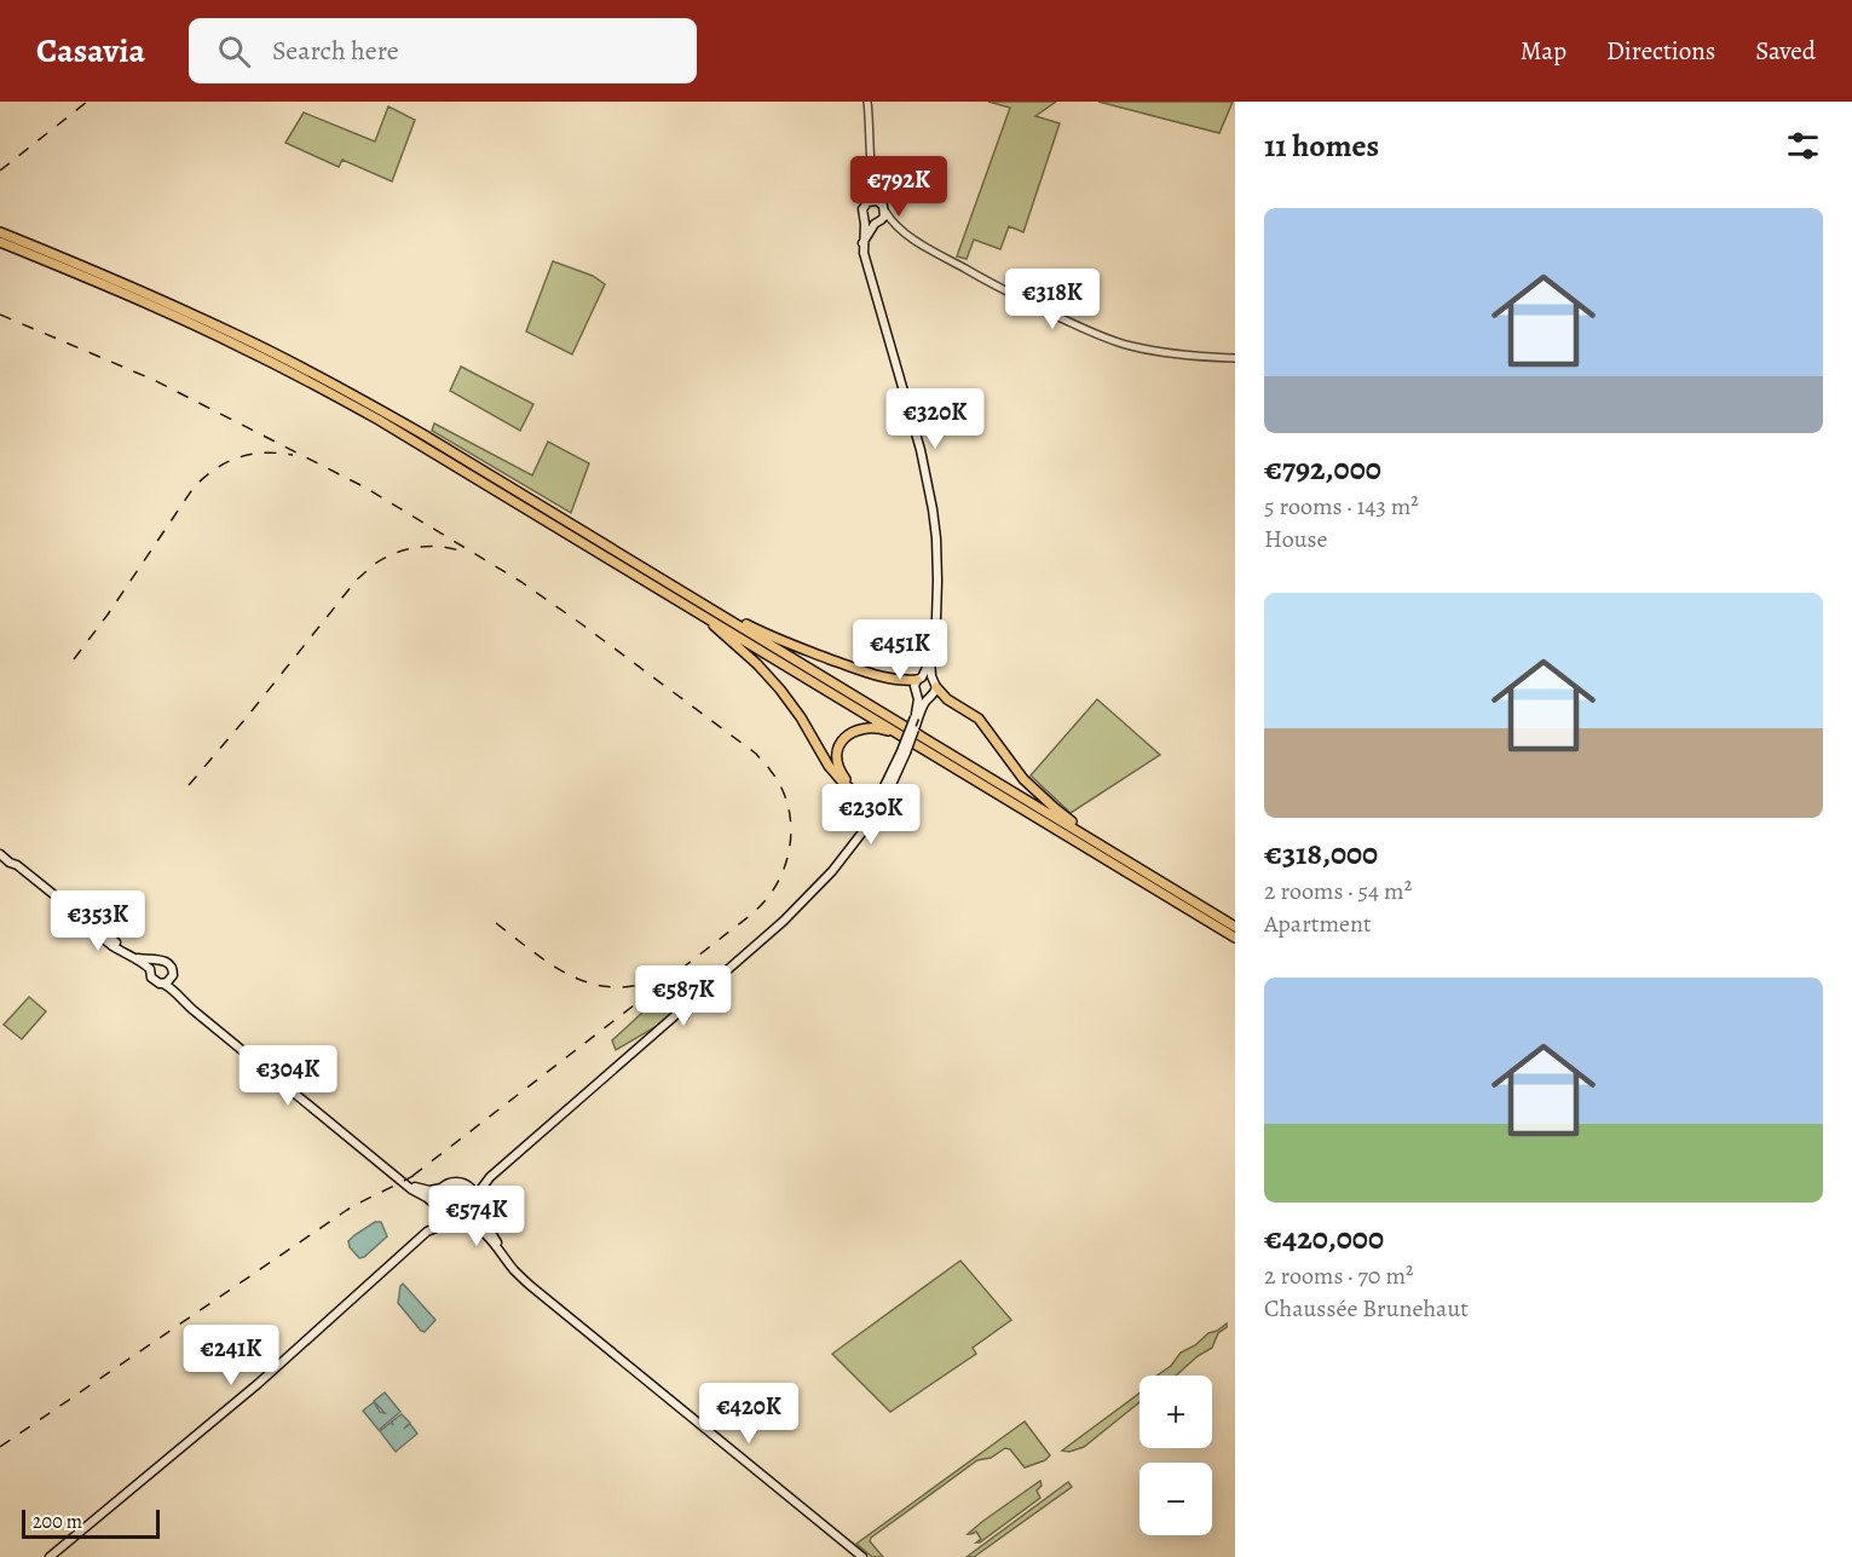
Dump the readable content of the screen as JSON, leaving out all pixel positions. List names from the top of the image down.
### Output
{
  "scale_bar": "200 m",
  "page": {
    "header": "Casavia",
    "search": "Search here",
    "nav": ["Map", "Directions", "Saved"],
    "heading": "11 homes",
    "price": [
      "€792K",
      "€318K",
      "€320K",
      "€451K",
      "€230K",
      "€353K",
      "€587K",
      "€304K",
      "€574K",
      "€241K",
      "€420K"
    ],
    "list": [
      {
        "name": "€792,000",
        "note": "5 rooms · 143 m² · House"
      },
      {
        "name": "€318,000",
        "note": "2 rooms · 54 m² · Apartment"
      },
      {
        "name": "€420,000",
        "note": "2 rooms · 70 m² · Chaussée Brunehaut"
      }
    ],
    "map_buttons": ["+", "−"],
    "scale": "200 m"
  }
}
